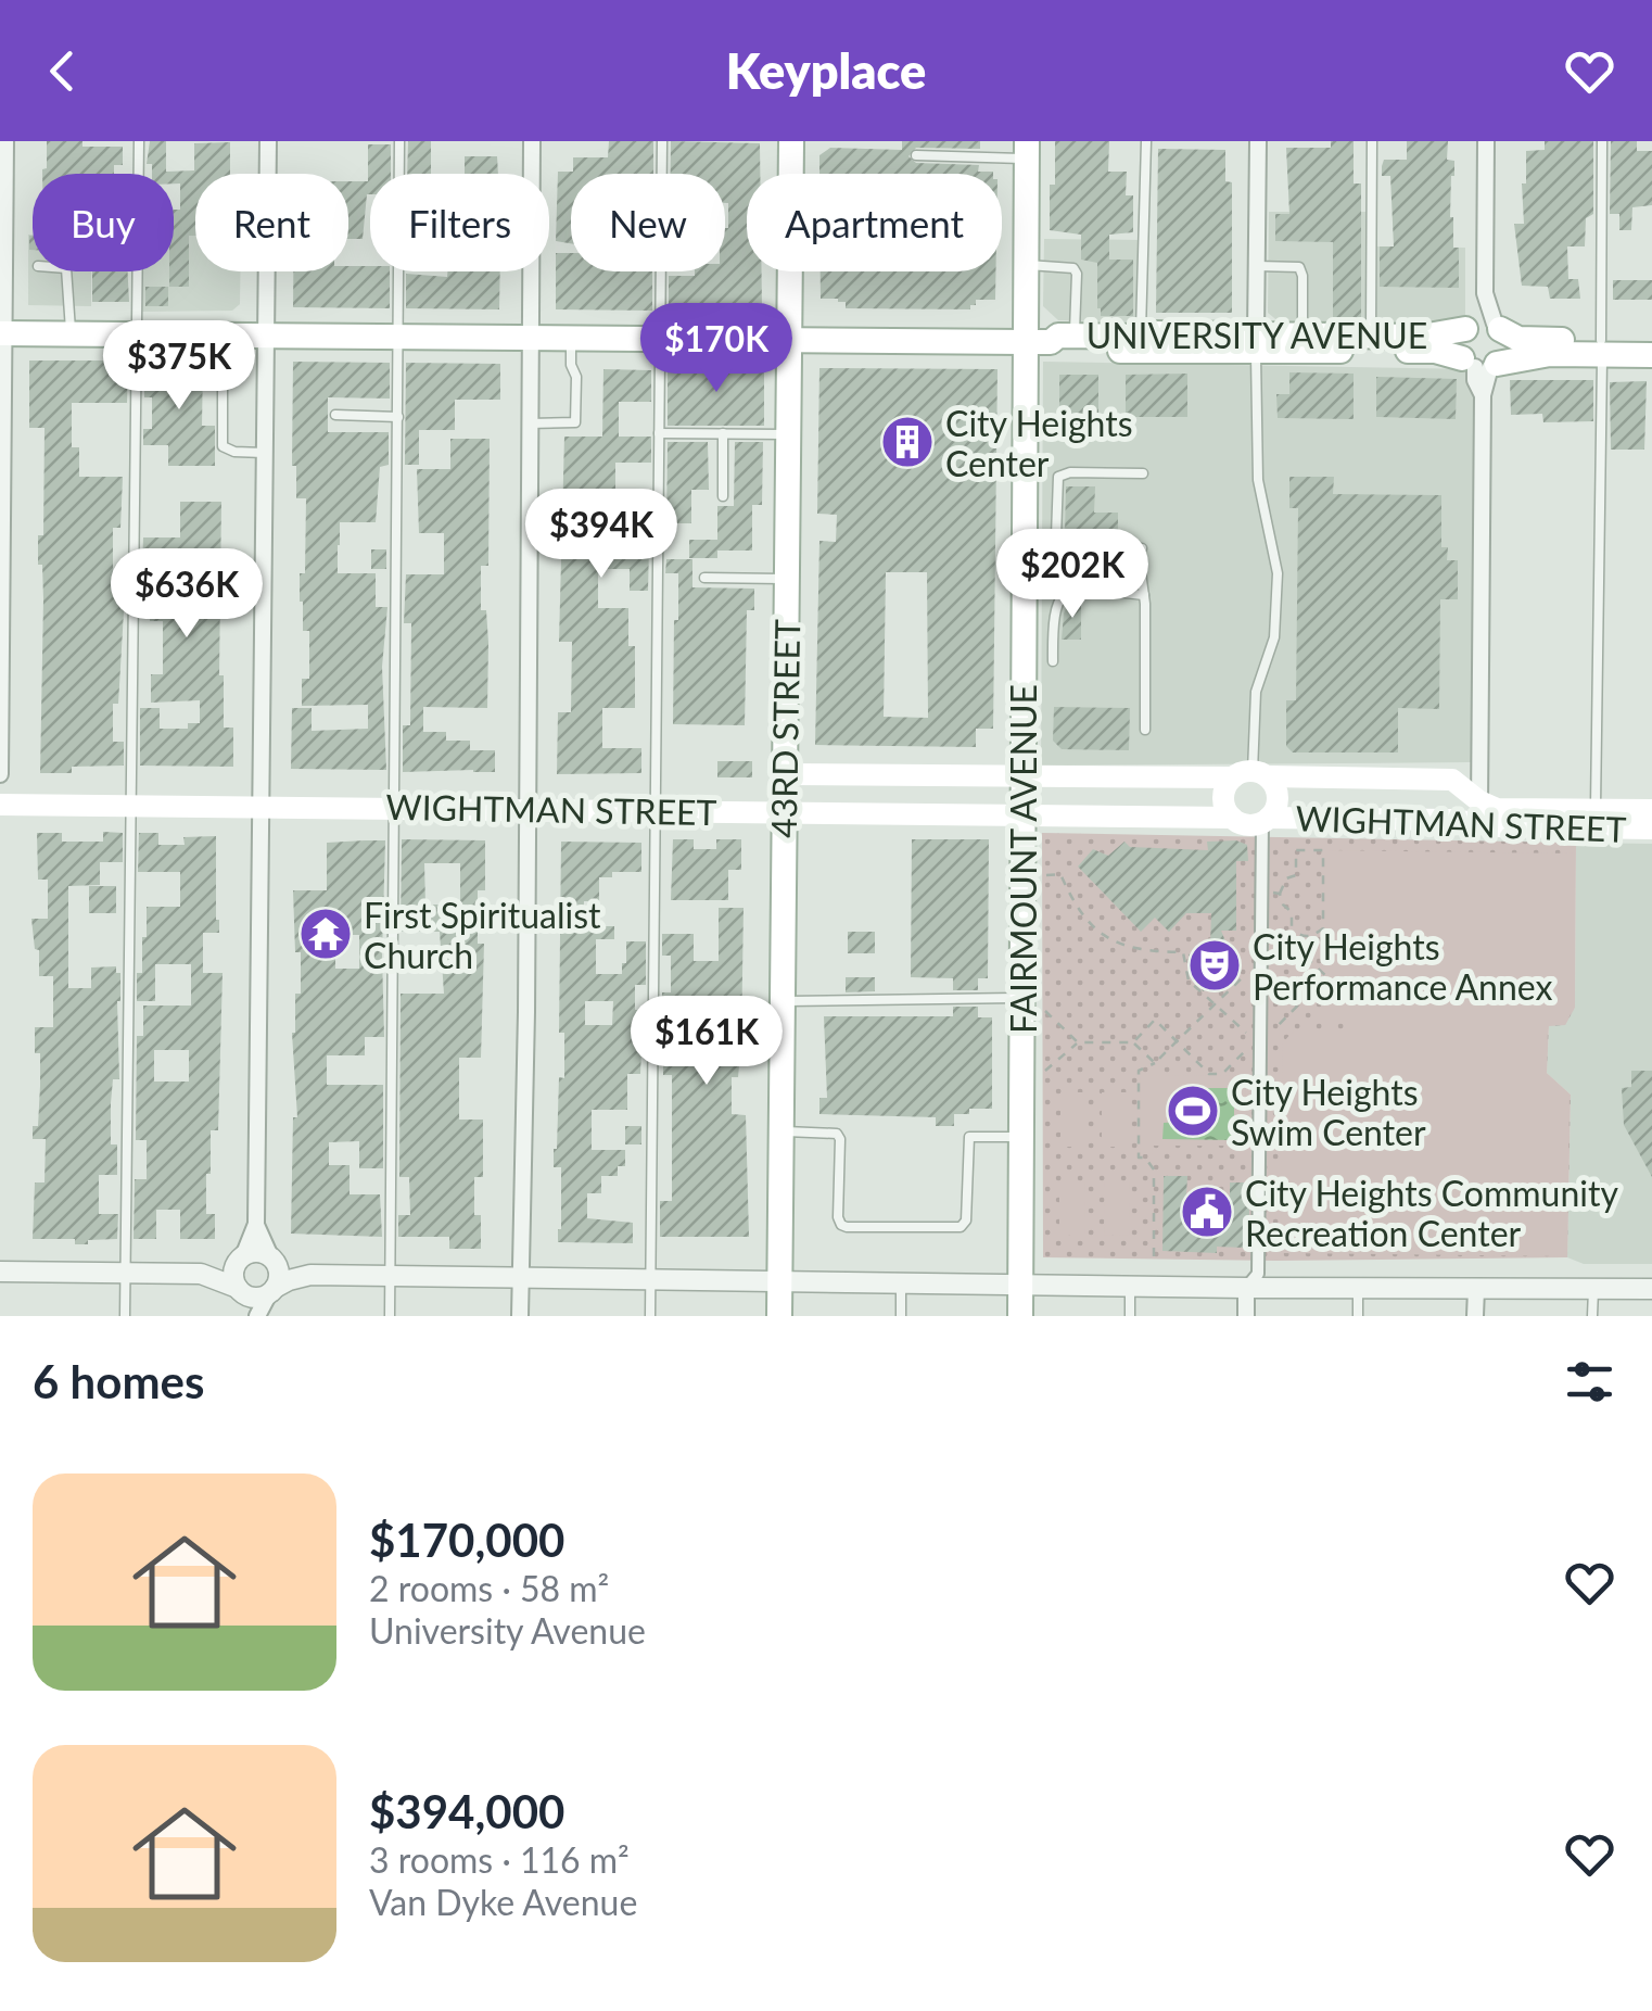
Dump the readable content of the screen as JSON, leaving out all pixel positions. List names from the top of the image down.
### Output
{
  "streets": {
    "main road": [
      "UNIVERSITY AVENUE",
      "43RD STREET",
      "WIGHTMAN STREET",
      "FAIRMOUNT AVENUE"
    ]
  },
  "crossings": [
    ["UNIVERSITY AVENUE", "43RD STREET"],
    ["UNIVERSITY AVENUE", "FAIRMOUNT AVENUE"],
    ["43RD STREET", "WIGHTMAN STREET"],
    ["WIGHTMAN STREET", "FAIRMOUNT AVENUE"]
  ],
  "places": {
    "building": ["City Heights Center"],
    "temple": ["First Spiritualist Church"],
    "theatre": ["City Heights Performance Annex"],
    "sports": ["City Heights Swim Center"],
    "public building": ["City Heights Community Recreation Center"]
  },
  "page": {
    "header": "Keyplace",
    "chip": [
      "Buy",
      "Rent",
      "Filters",
      "New",
      "Apartment"
    ],
    "price": [
      "$170K",
      "$375K",
      "$394K",
      "$202K",
      "$636K",
      "$161K"
    ],
    "heading": "6 homes",
    "list": [
      {
        "name": "$170,000",
        "note": "2 rooms · 58 m² · University Avenue"
      },
      {
        "name": "$394,000",
        "note": "3 rooms · 116 m² · Van Dyke Avenue"
      }
    ]
  }
}
